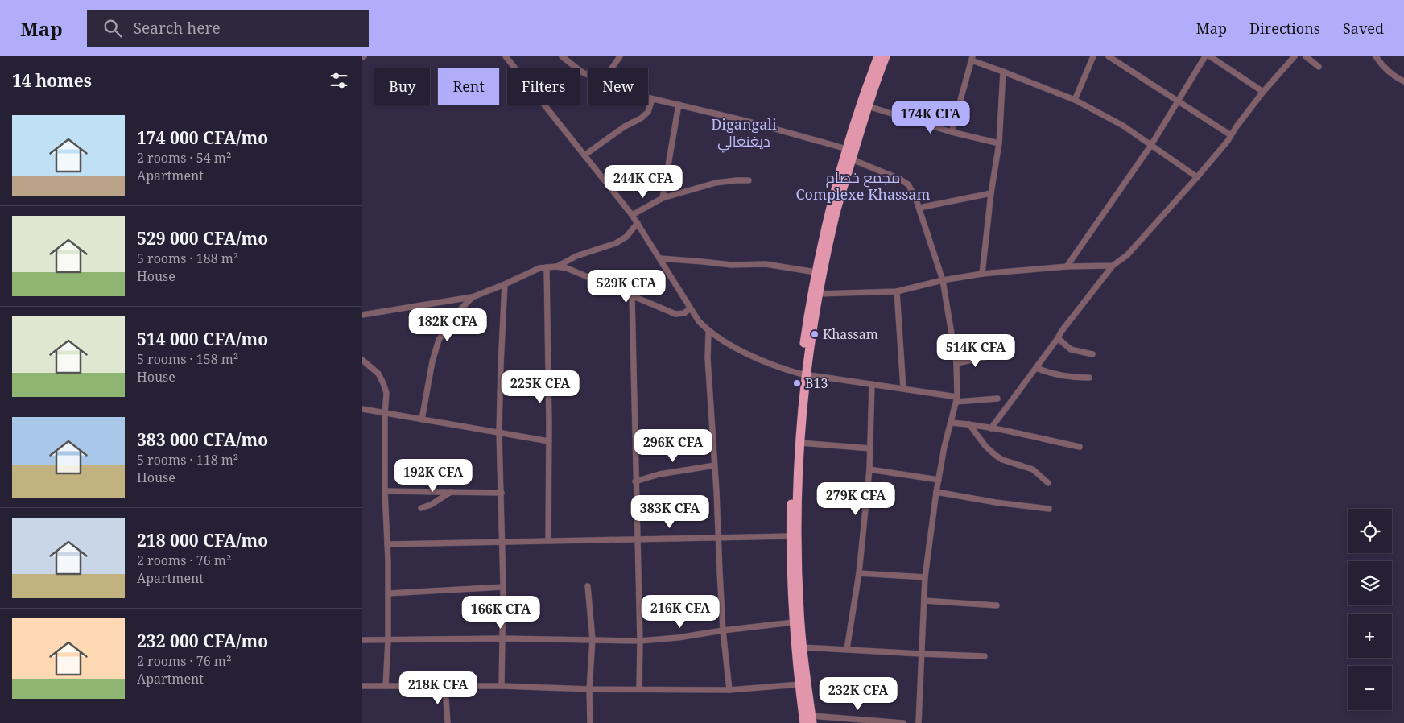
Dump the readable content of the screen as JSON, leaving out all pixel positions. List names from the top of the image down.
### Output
{
  "districts": ["Digangali ديغنغالي", "مجمع خصام Complexe Khassam"],
  "places": ["Khassam", "B13"],
  "page": {
    "header": "Map",
    "search": "Search here",
    "nav": ["Map", "Directions", "Saved"],
    "heading": "14 homes",
    "chip": [
      "Buy",
      "Rent",
      "Filters",
      "New"
    ],
    "price": [
      "174K CFA",
      "244K CFA",
      "529K CFA",
      "182K CFA",
      "514K CFA",
      "225K CFA",
      "296K CFA",
      "192K CFA",
      "279K CFA",
      "383K CFA",
      "216K CFA",
      "166K CFA",
      "218K CFA",
      "232K CFA"
    ],
    "list": [
      {
        "name": "174 000 CFA/mo",
        "note": "2 rooms · 54 m² · Apartment"
      },
      {
        "name": "529 000 CFA/mo",
        "note": "5 rooms · 188 m² · House"
      },
      {
        "name": "514 000 CFA/mo",
        "note": "5 rooms · 158 m² · House"
      },
      {
        "name": "383 000 CFA/mo",
        "note": "5 rooms · 118 m² · House"
      },
      {
        "name": "218 000 CFA/mo",
        "note": "2 rooms · 76 m² · Apartment"
      },
      {
        "name": "232 000 CFA/mo",
        "note": "2 rooms · 76 m² · Apartment"
      }
    ],
    "map_buttons": ["+", "−"]
  }
}
